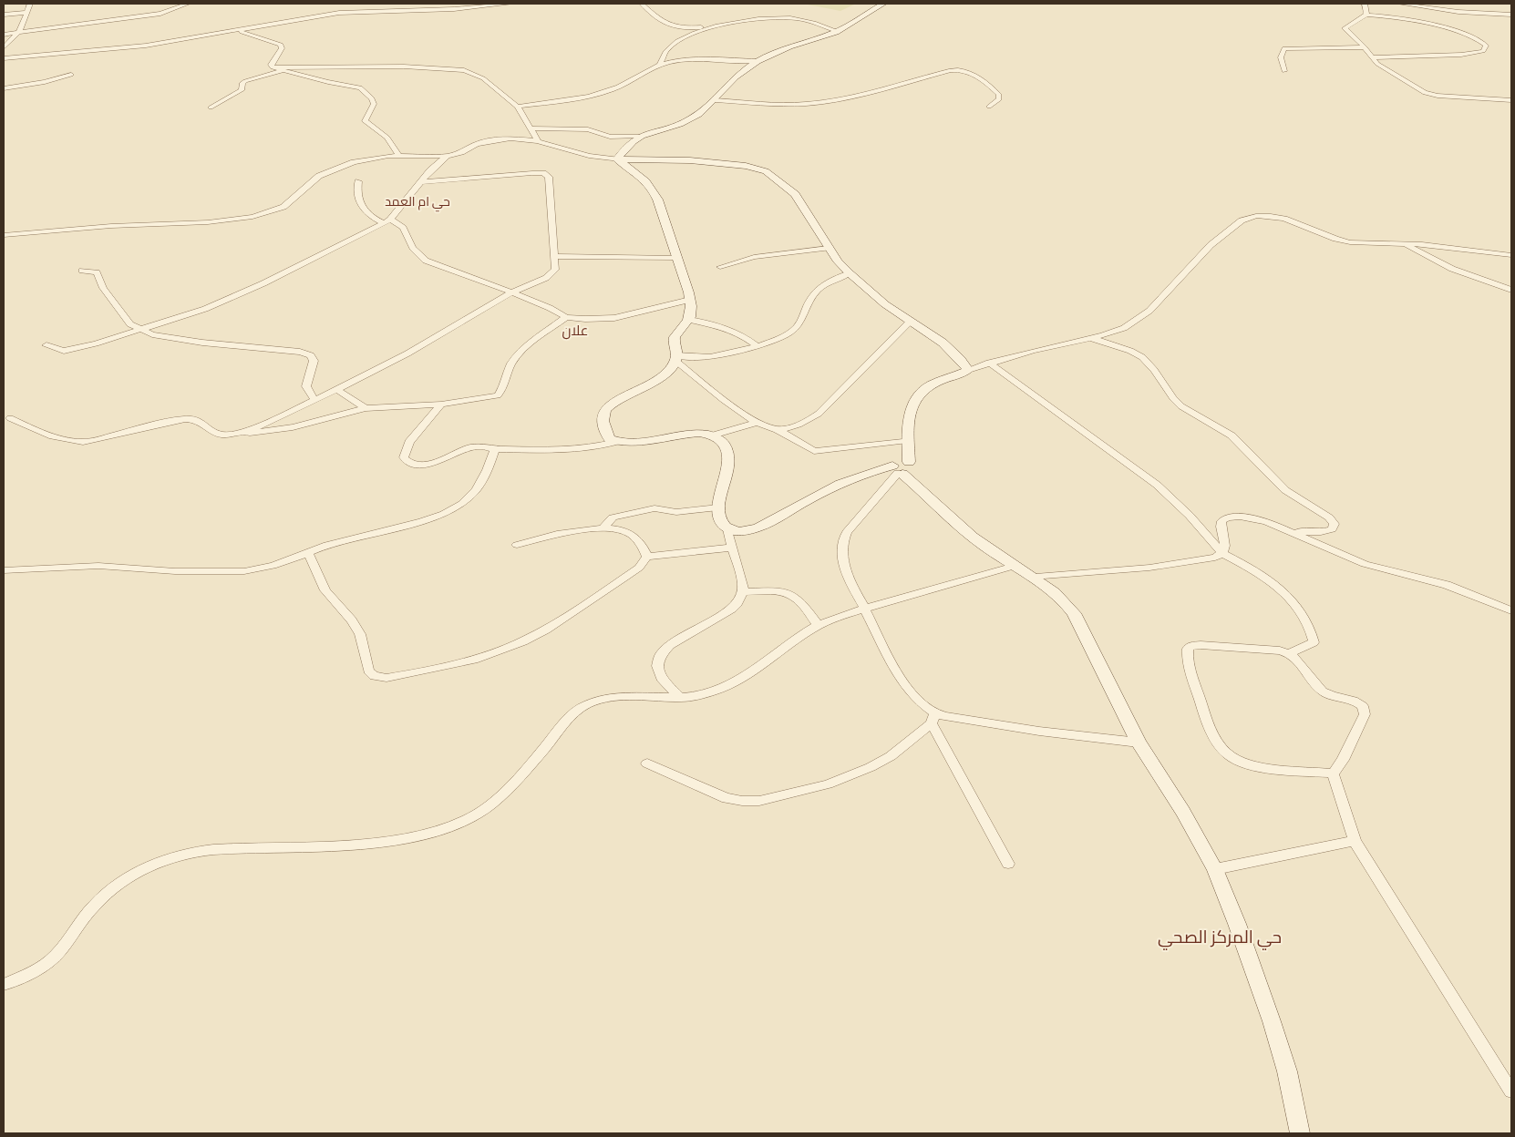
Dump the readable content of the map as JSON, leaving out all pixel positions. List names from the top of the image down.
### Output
{
  "districts": ["حي ام العمد", "علان", "حي المركز الصحي"]
}
